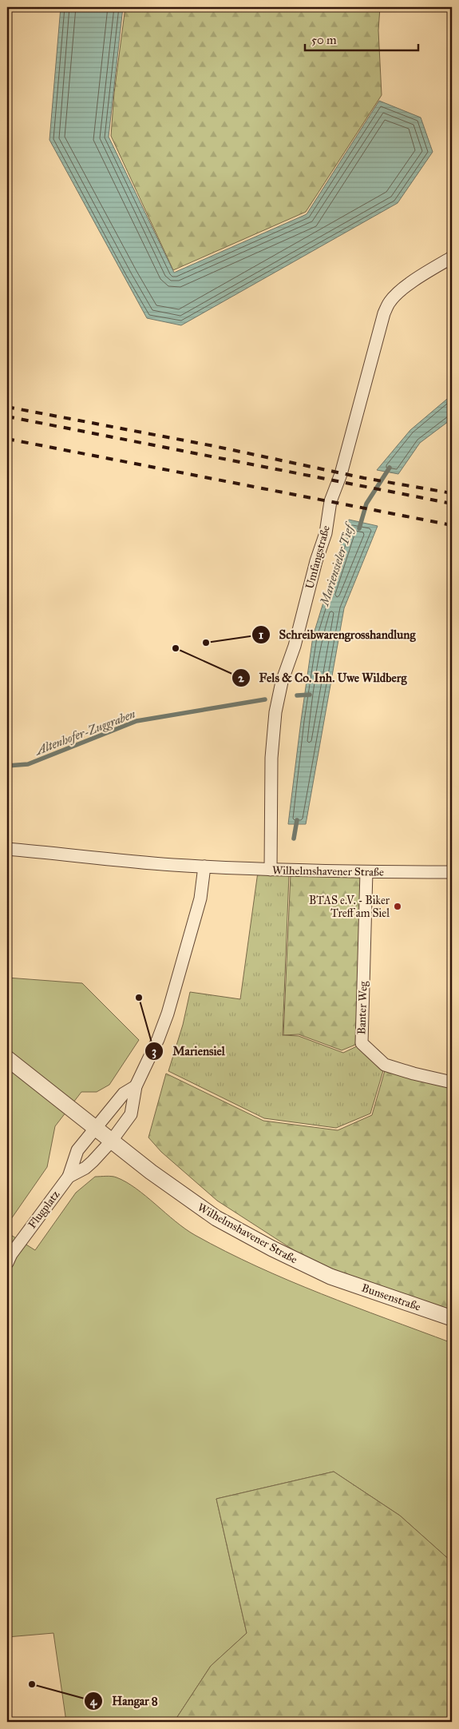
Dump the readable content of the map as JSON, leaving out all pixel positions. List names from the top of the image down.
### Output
{
  "streets": {
    "street": [
      "Umfangstraße",
      "Wilhelmshavener Straße",
      "Banter Weg",
      "Flugplatz",
      "Bunsenstraße"
    ]
  },
  "crossings": [
    ["Umfangstraße", "Wilhelmshavener Straße"],
    ["Wilhelmshavener Straße", "Banter Weg"],
    ["Wilhelmshavener Straße", "Flugplatz"],
    ["Wilhelmshavener Straße", "Bunsenstraße"]
  ],
  "water": ["Mariensieler Tief", "Altenhofer-Zuggraben"],
  "places": [
    "Schreibwarengrosshandlung",
    "Fels & Co. Inh. Uwe Wildberg",
    "BTAS e.V. - Biker Treff am Siel",
    "Mariensiel",
    "Hangar 8"
  ],
  "scale_bar": "50 m"
}
